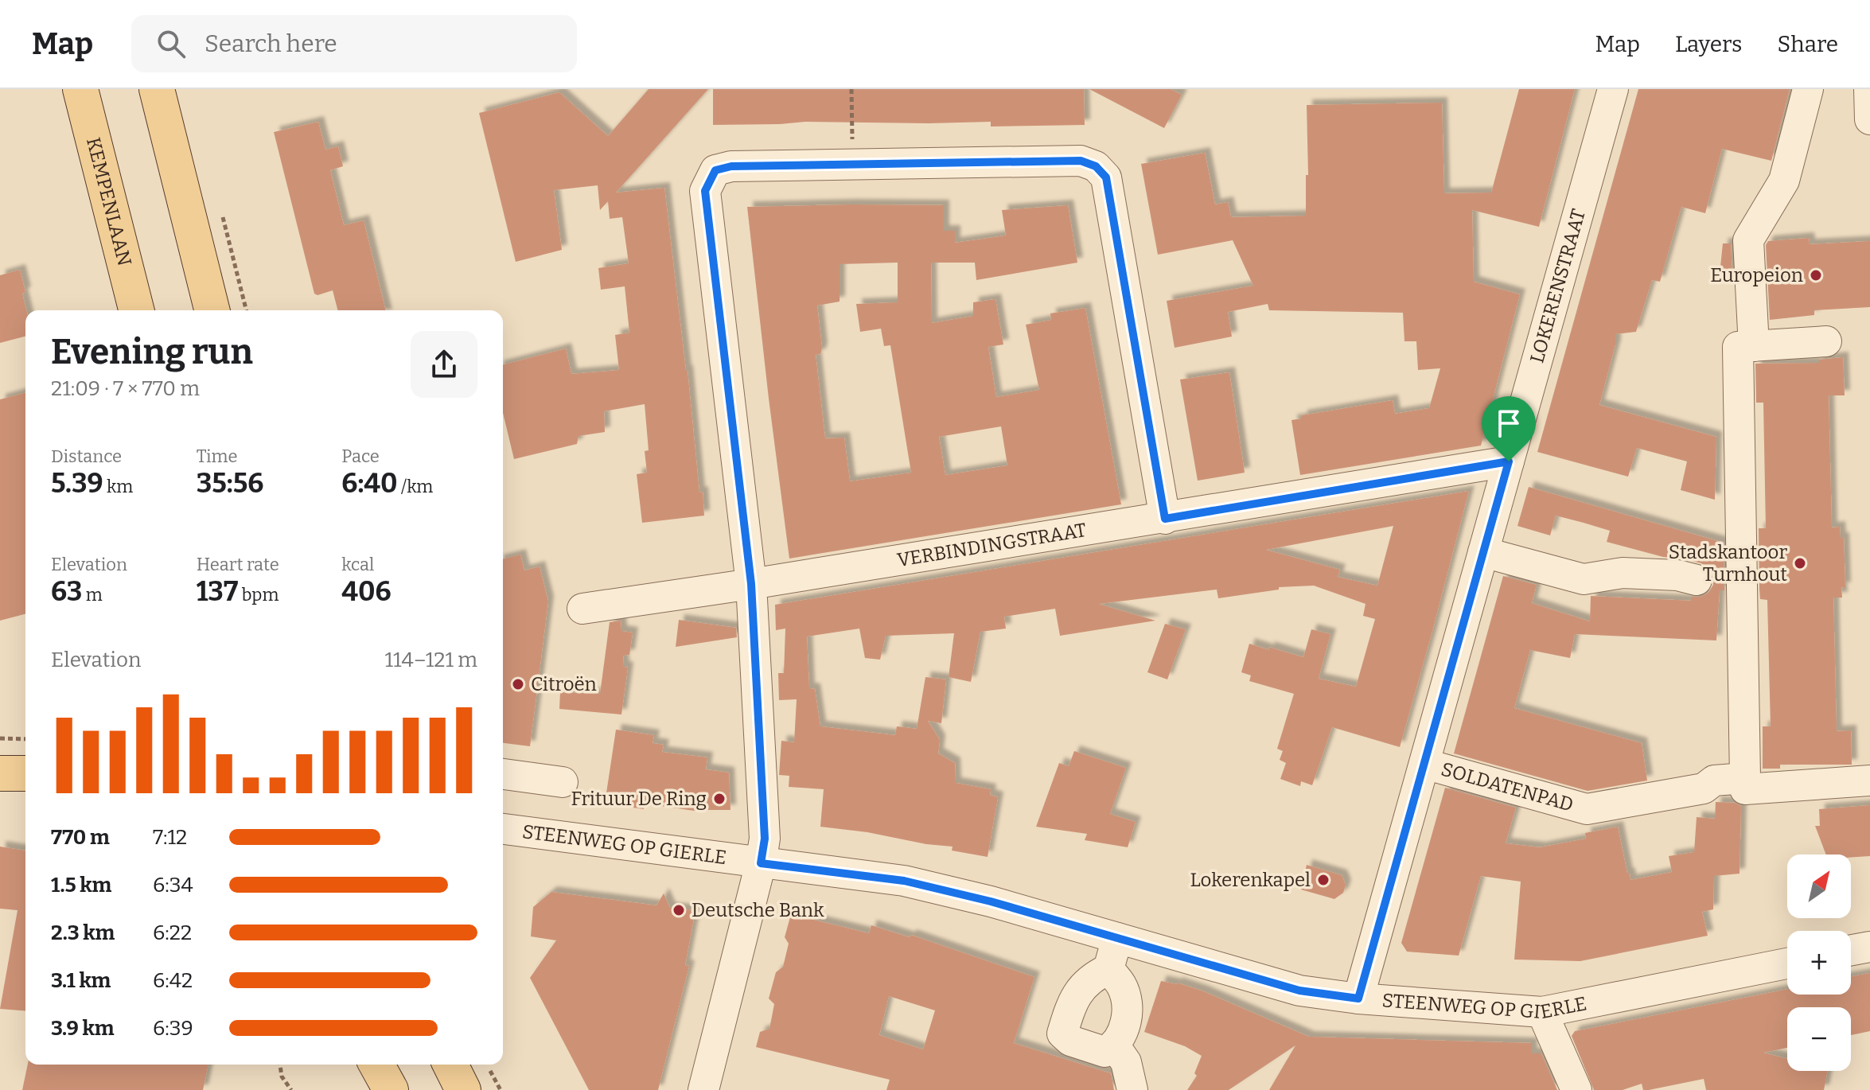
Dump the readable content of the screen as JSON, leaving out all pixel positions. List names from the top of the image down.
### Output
{
  "streets": {
    "main road": ["KEMPENLAAN"],
    "street": [
      "LOKERENSTRAAT",
      "VERBINDINGSTRAAT",
      "SOLDATENPAD",
      "STEENWEG OP GIERLE"
    ]
  },
  "crossings": [
    ["LOKERENSTRAAT", "VERBINDINGSTRAAT"],
    ["LOKERENSTRAAT", "SOLDATENPAD"],
    ["LOKERENSTRAAT", "STEENWEG OP GIERLE"]
  ],
  "places": [
    "Europeion",
    "Stadskantoor Turnhout",
    "Citroën",
    "Frituur De Ring",
    "Lokerenkapel",
    "Deutsche Bank"
  ],
  "north": "top right",
  "page": {
    "header": "Map",
    "search": "Search here",
    "nav": ["Map", "Layers", "Share"],
    "heading": ["Evening run", "21:09 · 7 × 770 m"],
    "stats": [
      ["Distance", "5.39 km"],
      ["Time", "35:56"],
      ["Pace", "6:40 /km"],
      ["Elevation", "63 m"],
      ["Heart rate", "137 bpm"],
      ["kcal", "406"]
    ],
    "chart": ["Elevation", "114–121 m"],
    "list": [
      {
        "name": "770 m",
        "note": "7:12"
      },
      {
        "name": "1.5 km",
        "note": "6:34"
      },
      {
        "name": "2.3 km",
        "note": "6:22"
      },
      {
        "name": "3.1 km",
        "note": "6:42"
      },
      {
        "name": "3.9 km",
        "note": "6:39"
      }
    ],
    "map_buttons": ["+", "−"]
  }
}
